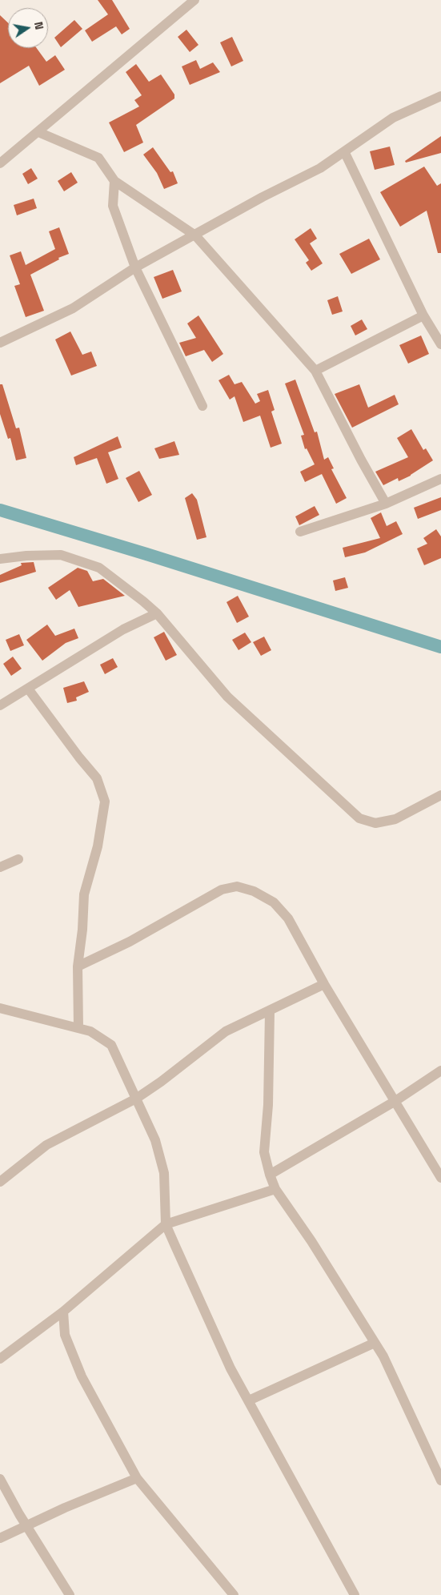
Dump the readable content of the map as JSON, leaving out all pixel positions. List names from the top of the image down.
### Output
{
  "north": "right"
}
